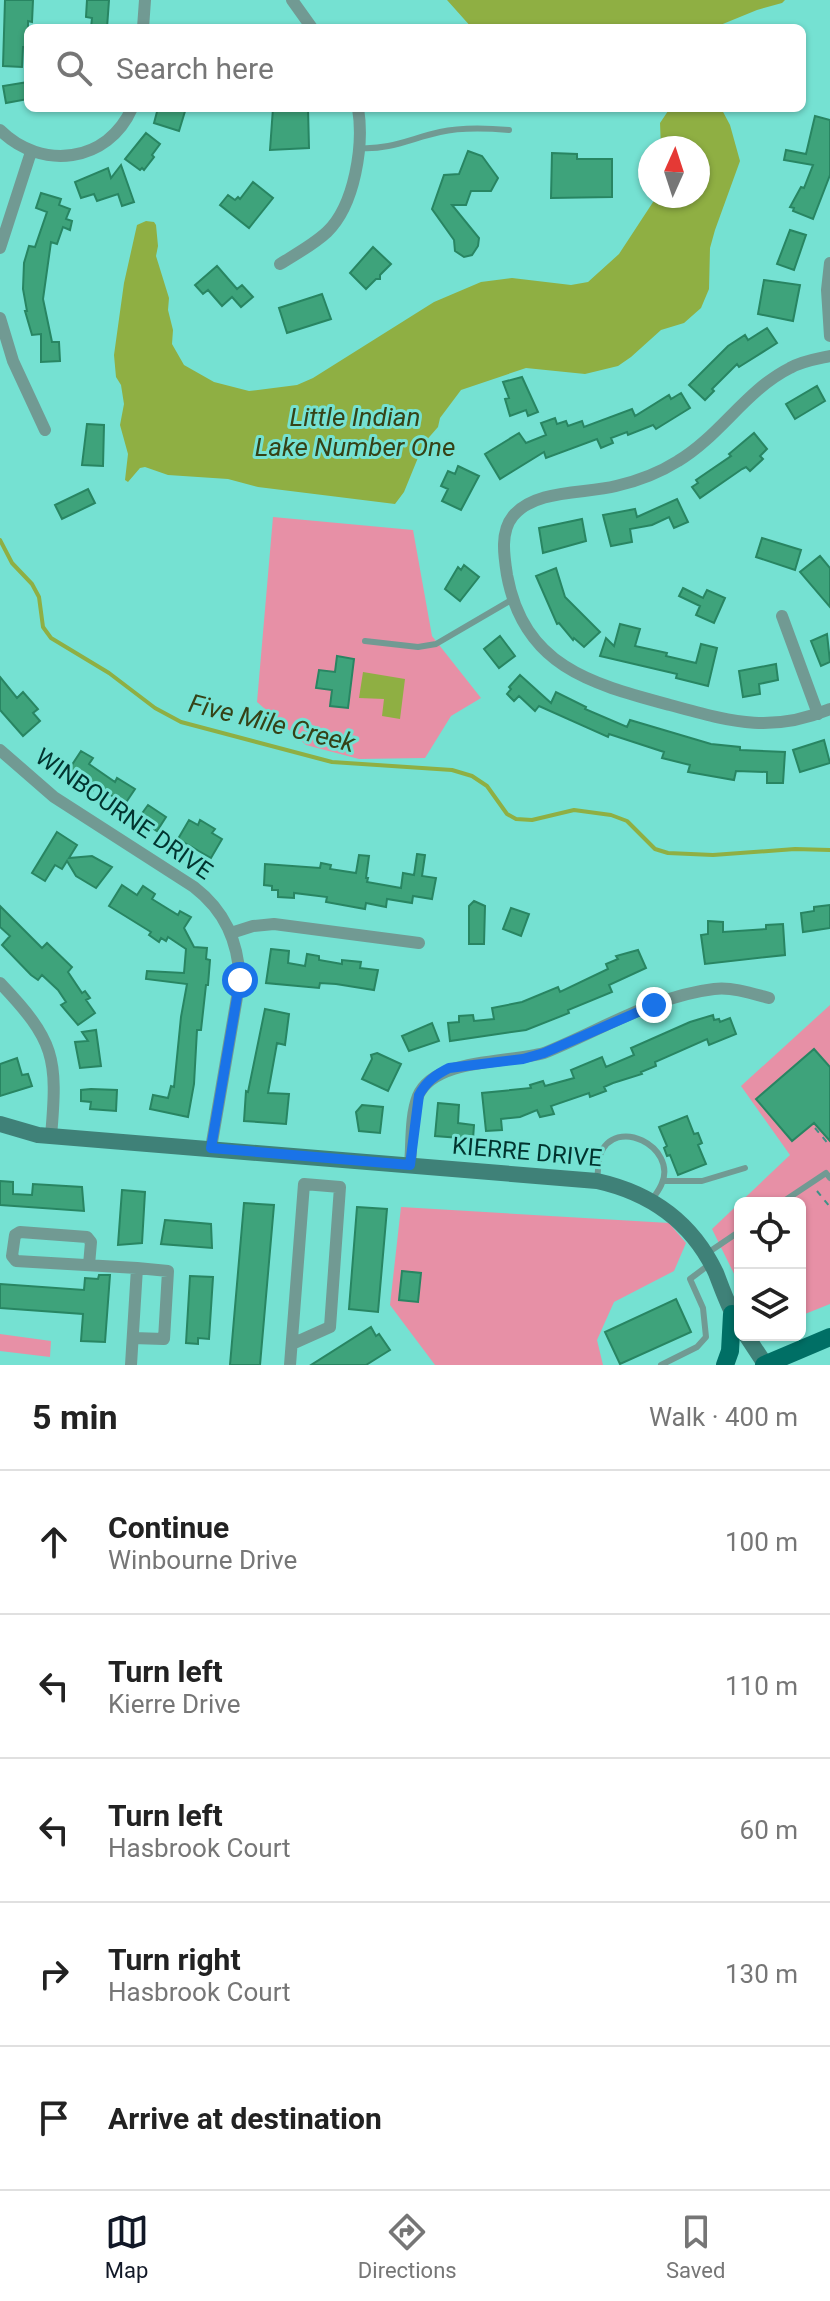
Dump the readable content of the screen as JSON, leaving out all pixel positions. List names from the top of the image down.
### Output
{
  "streets": {
    "street": ["WINBOURNE DRIVE", "KIERRE DRIVE"]
  },
  "crossings": [
    ["WINBOURNE DRIVE", "KIERRE DRIVE"]
  ],
  "water": ["Little Indian Lake Number One", "Five Mile Creek"],
  "north": "top",
  "page": {
    "search": "Search here",
    "heading": ["5 min", "Walk · 400 m"],
    "list": [
      ["Continue", "Winbourne Drive", "100 m"],
      ["Turn left", "Kierre Drive", "110 m"],
      ["Turn left", "Hasbrook Court", "60 m"],
      ["Turn right", "Hasbrook Court", "130 m"],
      "Arrive at destination"
    ],
    "nav": ["Map", "Directions", "Saved"]
  }
}
